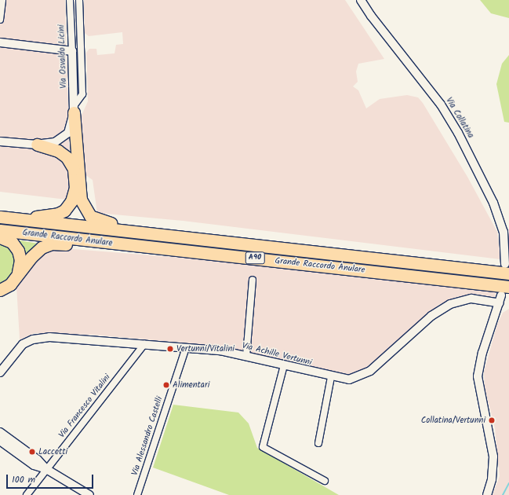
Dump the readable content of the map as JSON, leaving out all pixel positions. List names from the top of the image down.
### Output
{
  "streets": {
    "highway": ["Grande Raccordo Anulare", "A90"],
    "street": [
      "Via Osvaldo Licini",
      "Via Collatina",
      "Via Achille Vertunni",
      "Via Francesco Vitalini",
      "Via Alessandro Castelli"
    ]
  },
  "crossings": [
    ["Via Collatina", "Grande Raccordo Anulare"],
    ["Via Achille Vertunni", "Via Francesco Vitalini"],
    ["Via Achille Vertunni", "Via Alessandro Castelli"]
  ],
  "places": [
    "Vertunni/Vitalini",
    "Alimentari",
    "Collatina/Vertunni",
    "Laccetti"
  ],
  "scale_bar": "100 m"
}
